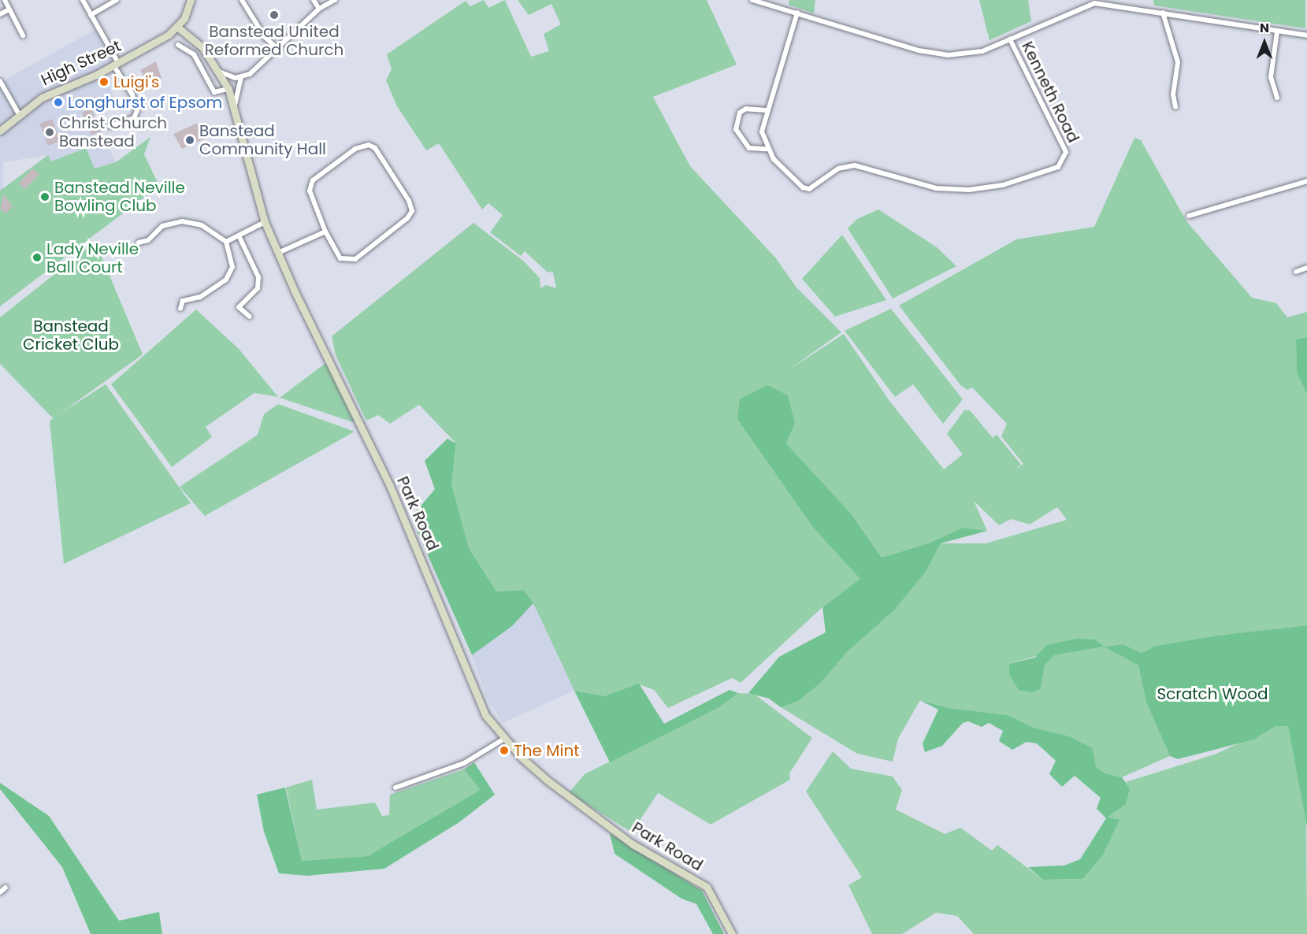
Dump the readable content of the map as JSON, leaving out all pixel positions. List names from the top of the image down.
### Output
{
  "streets": {
    "street": ["High Street", "Kenneth Road", "Park Road"]
  },
  "crossings": [
    ["High Street", "Park Road"]
  ],
  "parks": ["Banstead Cricket Club", "Scratch Wood"],
  "places": [
    "Banstead United Reformed Church",
    "Luigi's",
    "Longhurst of Epsom",
    "Christ Church Banstead",
    "Banstead Community Hall",
    "Banstead Neville Bowling Club",
    "Lady Neville Ball Court",
    "The Mint"
  ],
  "north": "top"
}
